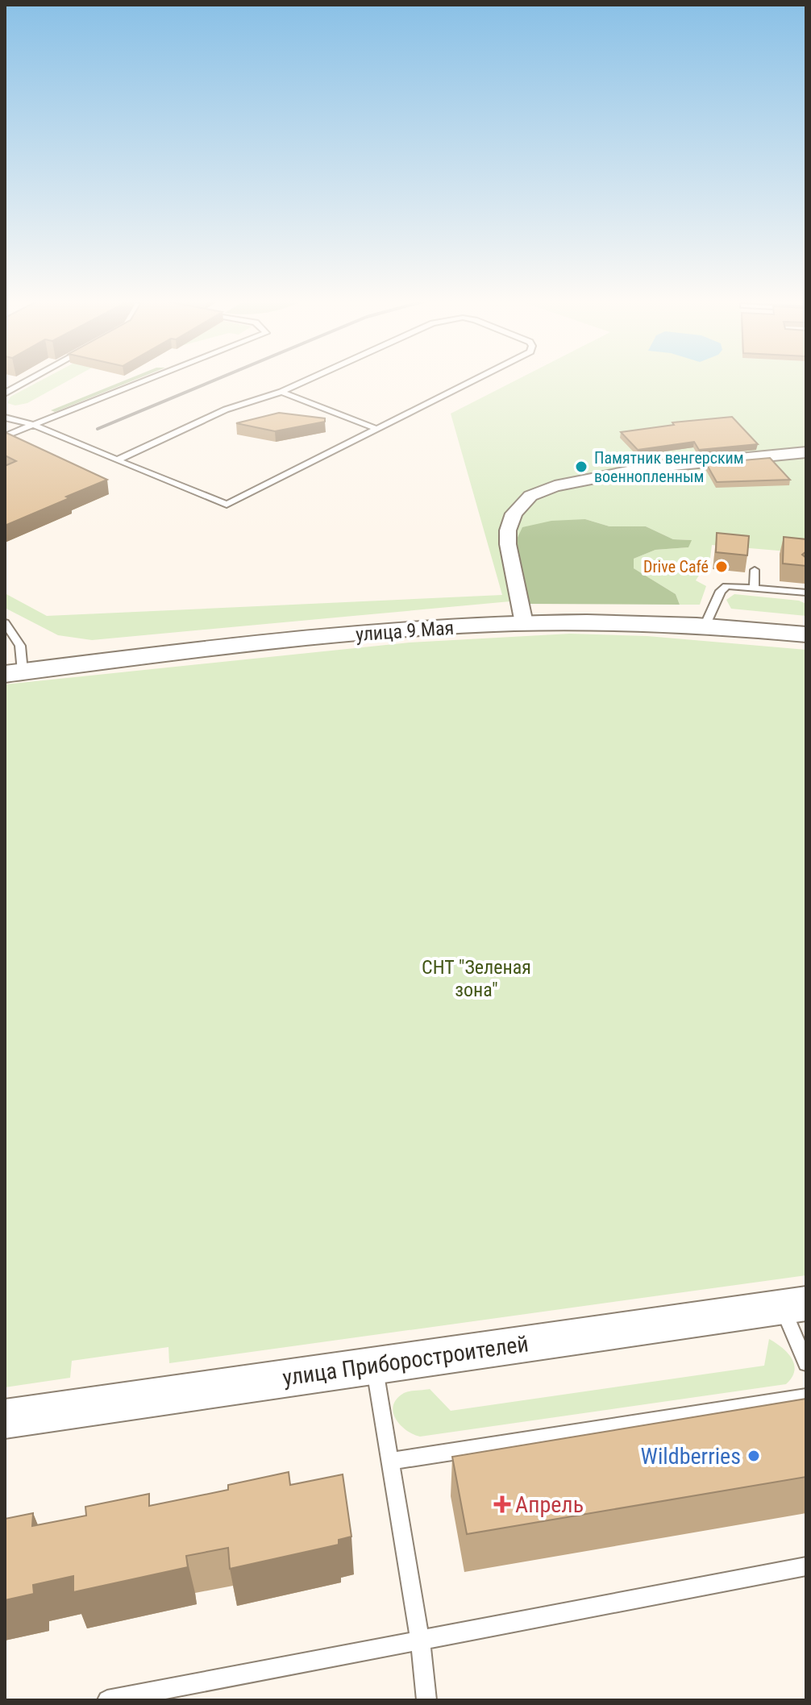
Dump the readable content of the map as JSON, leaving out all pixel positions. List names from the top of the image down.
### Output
{
  "streets": {
    "main road": ["улица 9 Мая"],
    "street": ["улица Приборостроителей"]
  },
  "parks": ["СНТ \"Зеленая зона\""],
  "places": {
    "other": ["Памятник венгерским военнопленным", "Drive Café", "Wildberries"],
    "health": ["Апрель"]
  }
}
